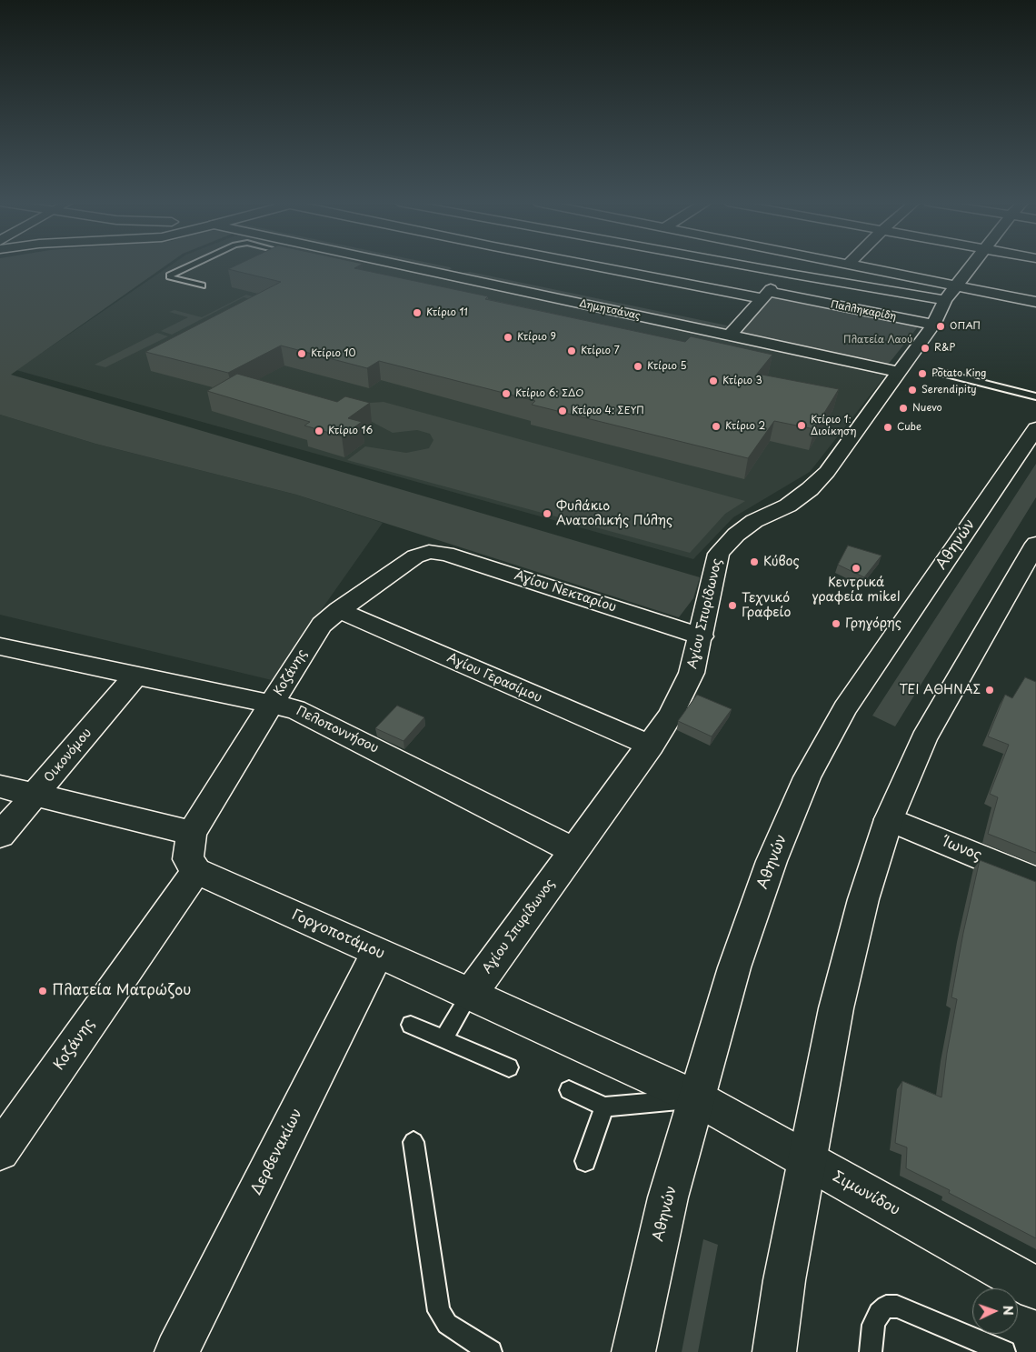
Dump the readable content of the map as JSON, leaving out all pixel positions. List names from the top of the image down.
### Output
{
  "streets": {
    "main road": [
      "Δημητσάνας",
      "Παλληκαρίδη",
      "Αθηνών",
      "Αγίου Νεκταρίου",
      "Αγίου Σπυρίδωνος",
      "Κοζάνης",
      "Αγίου Γερασίμου",
      "Πελοποννήσου",
      "Οικονόμου",
      "Ίωνος",
      "Γοργοποτάμου",
      "Δερβενακίων",
      "Σιμωνίδου"
    ]
  },
  "crossings": [
    ["Δημητσάνας", "Αγίου Σπυρίδωνος"],
    ["Παλληκαρίδη", "Αγίου Σπυρίδωνος"],
    ["Αθηνών", "Γοργοποτάμου"],
    ["Αθηνών", "Σιμωνίδου"],
    ["Αγίου Νεκταρίου", "Αγίου Σπυρίδωνος"],
    ["Αγίου Νεκταρίου", "Κοζάνης"],
    ["Αγίου Σπυρίδωνος", "Αγίου Γερασίμου"],
    ["Αγίου Σπυρίδωνος", "Πελοποννήσου"],
    ["Αγίου Σπυρίδωνος", "Γοργοποτάμου"],
    ["Κοζάνης", "Αγίου Γερασίμου"],
    ["Κοζάνης", "Πελοποννήσου"],
    ["Κοζάνης", "Γοργοποτάμου"],
    ["Πελοποννήσου", "Οικονόμου"],
    ["Γοργοποτάμου", "Δερβενακίων"],
    ["Γοργοποτάμου", "Σιμωνίδου"]
  ],
  "parks": ["Πλατεία Λαού"],
  "places": [
    "Κτίριο 11",
    "ΟΠΑΠ",
    "Κτίριο 9",
    "R&P",
    "Κτίριο 7",
    "Κτίριο 10",
    "Κτίριο 5",
    "Potato King",
    "Κτίριο 3",
    "Serendipity",
    "Κτίριο 6: ΣΔΟ",
    "Nuevo",
    "Κτίριο 4: ΣΕΥΠ",
    "Κτίριο 1: Διοίκηση",
    "Κτίριο 2",
    "Cube",
    "Κτίριο 16",
    "Φυλάκιο Ανατολικής Πύλης",
    "Κύβος",
    "Κεντρικά γραφεία mikel",
    "Τεχνικό Γραφείο",
    "Γρηγόρης",
    "ΤΕΙ ΑΘΗΝΑΣ",
    "Πλατεία Ματρώζου"
  ],
  "north": "right"
}
